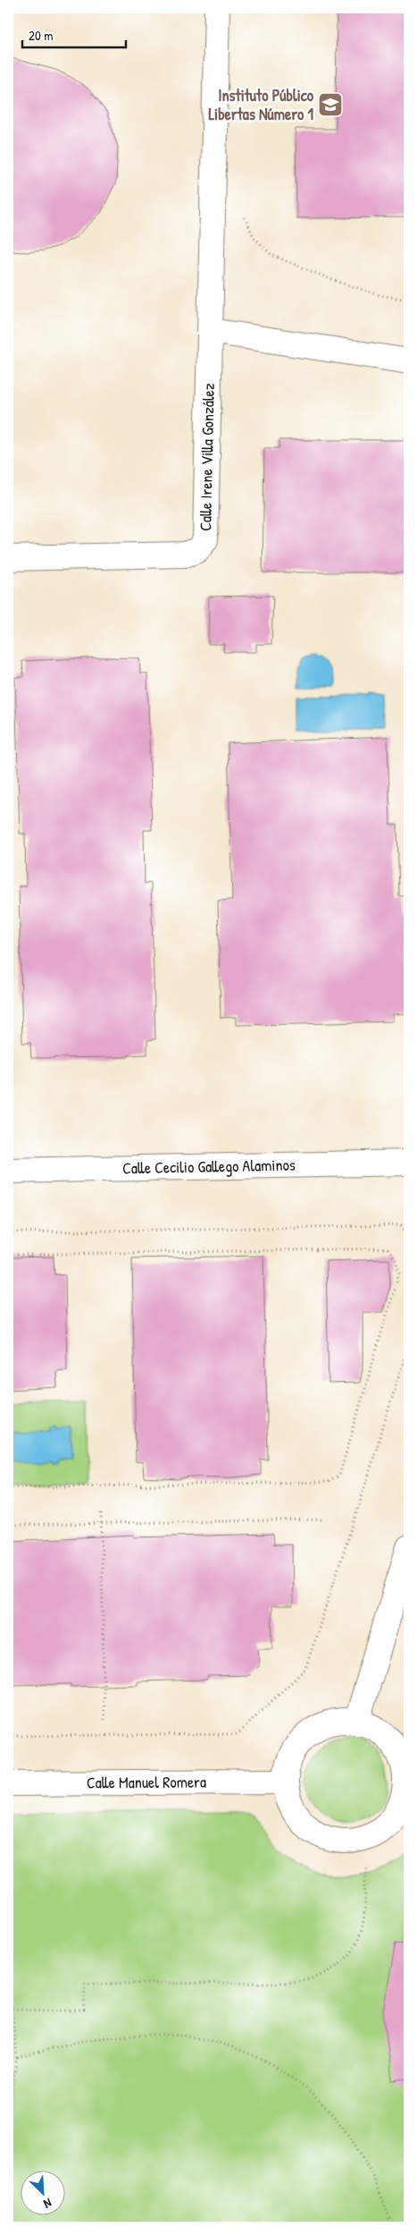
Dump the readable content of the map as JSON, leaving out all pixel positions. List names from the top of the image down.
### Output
{
  "streets": {
    "street": ["Calle Irene Villa González", "Calle Cecilio Gallego Alaminos", "Calle Manuel Romera"]
  },
  "places": {
    "school or university": ["Instituto Público Libertas Número 1"]
  },
  "scale_bar": "20 m",
  "north": "bottom right"
}
